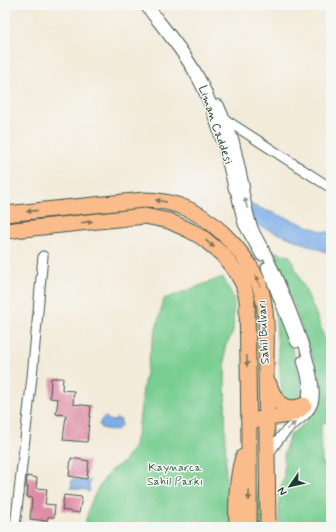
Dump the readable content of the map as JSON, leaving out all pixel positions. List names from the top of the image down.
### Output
{
  "streets": {
    "highway": ["Sahil Bulvarı"],
    "street": ["Liman Caddesi"]
  },
  "parks": ["Kaynarca Sahil Parkı"],
  "north": "bottom left"
}
